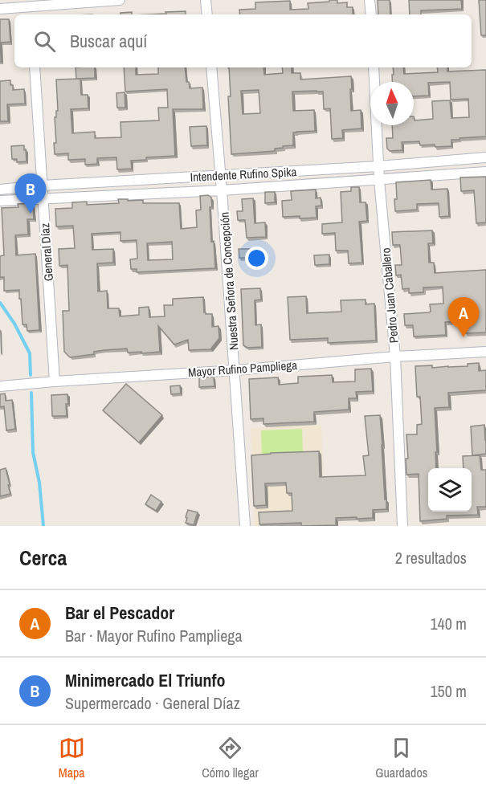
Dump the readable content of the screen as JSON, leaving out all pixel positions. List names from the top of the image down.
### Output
{
  "streets": {
    "street": [
      "Intendente Rufino Spika",
      "General Díaz",
      "Nuestra Señora de Concepción",
      "Pedro Juan Caballero",
      "Mayor Rufino Pampliega"
    ]
  },
  "crossings": [
    ["Intendente Rufino Spika", "General Díaz"],
    ["Intendente Rufino Spika", "Nuestra Señora de Concepción"],
    ["Intendente Rufino Spika", "Pedro Juan Caballero"],
    ["General Díaz", "Mayor Rufino Pampliega"],
    ["Nuestra Señora de Concepción", "Mayor Rufino Pampliega"],
    ["Pedro Juan Caballero", "Mayor Rufino Pampliega"]
  ],
  "north": "top",
  "page": {
    "search": "Buscar aquí",
    "pins": ["B", "A"],
    "heading": ["Cerca", "2 resultados"],
    "list": [
      {
        "mark": "A",
        "name": "Bar el Pescador",
        "note": "Bar · Mayor Rufino Pampliega",
        "value": "140 m"
      },
      {
        "mark": "B",
        "name": "Minimercado El Triunfo",
        "note": "Supermercado · General Díaz",
        "value": "150 m"
      }
    ],
    "nav": ["Mapa", "Cómo llegar", "Guardados"]
  }
}
